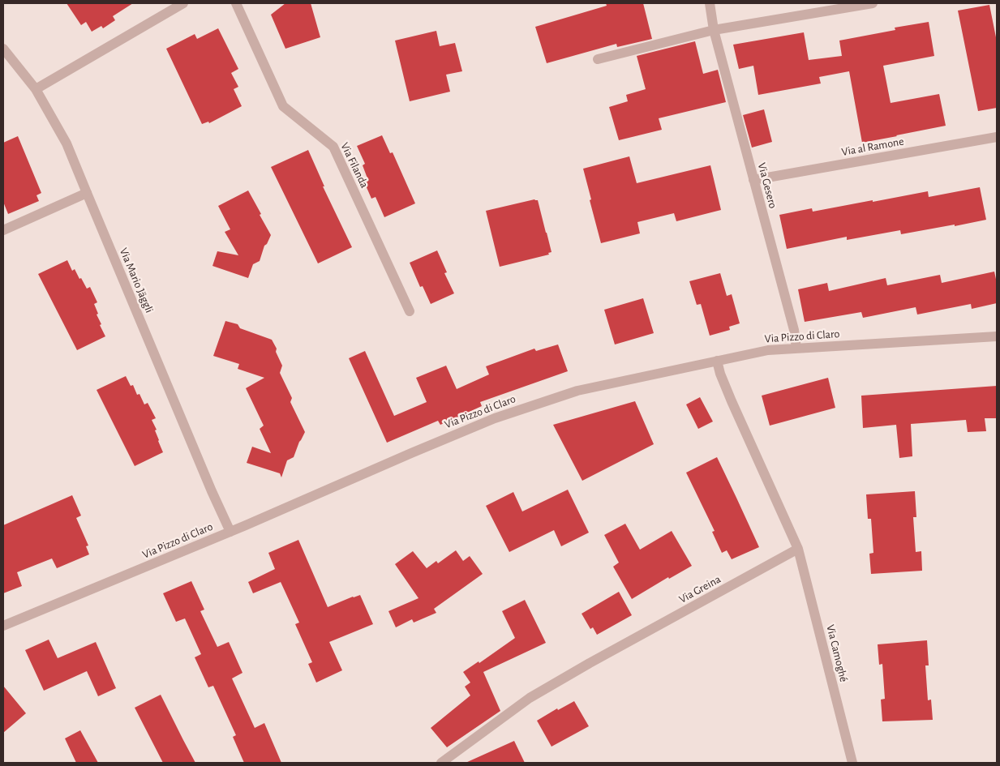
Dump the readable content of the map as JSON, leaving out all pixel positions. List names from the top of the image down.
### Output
{
  "streets": {
    "street": [
      "Via al Ramone",
      "Via Filanda",
      "Via Gesero",
      "Via Mario Jäggli",
      "Via Pizzo di Claro",
      "Via Greina",
      "Via Camoghé"
    ]
  },
  "crossings": [
    ["Via al Ramone", "Via Gesero"],
    ["Via Gesero", "Via Pizzo di Claro"],
    ["Via Mario Jäggli", "Via Pizzo di Claro"],
    ["Via Greina", "Via Camoghé"]
  ]
}
